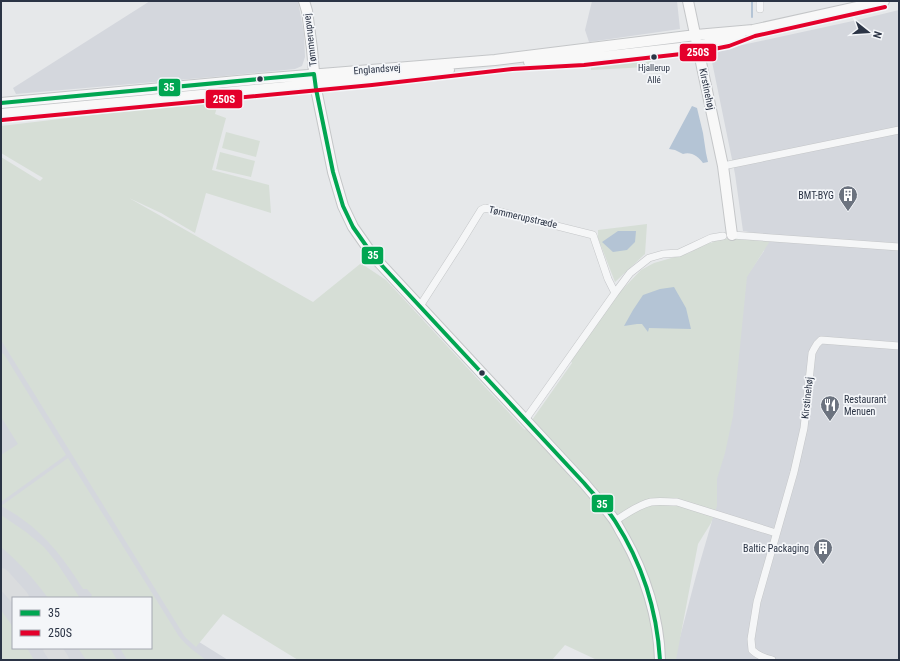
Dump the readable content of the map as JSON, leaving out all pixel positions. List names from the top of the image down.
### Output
{
  "streets": {
    "main road": ["Tømmerupvej", "Englandsvej", "Kirstinehøj"],
    "street": ["Tømmerupstræde"]
  },
  "crossings": [
    ["Tømmerupvej", "Englandsvej"],
    ["Tømmerupvej", "Tømmerupstræde"],
    ["Englandsvej", "Kirstinehøj"]
  ],
  "places": {
    "other": ["Hjallerup Allé"],
    "building": ["BMT-BYG", "Baltic Packaging"],
    "restaurant": ["Restaurant Menuen"]
  },
  "lines": ["transit line 250S", "transit line 35"],
  "legend": ["35", "250S"],
  "north": "right"
}
